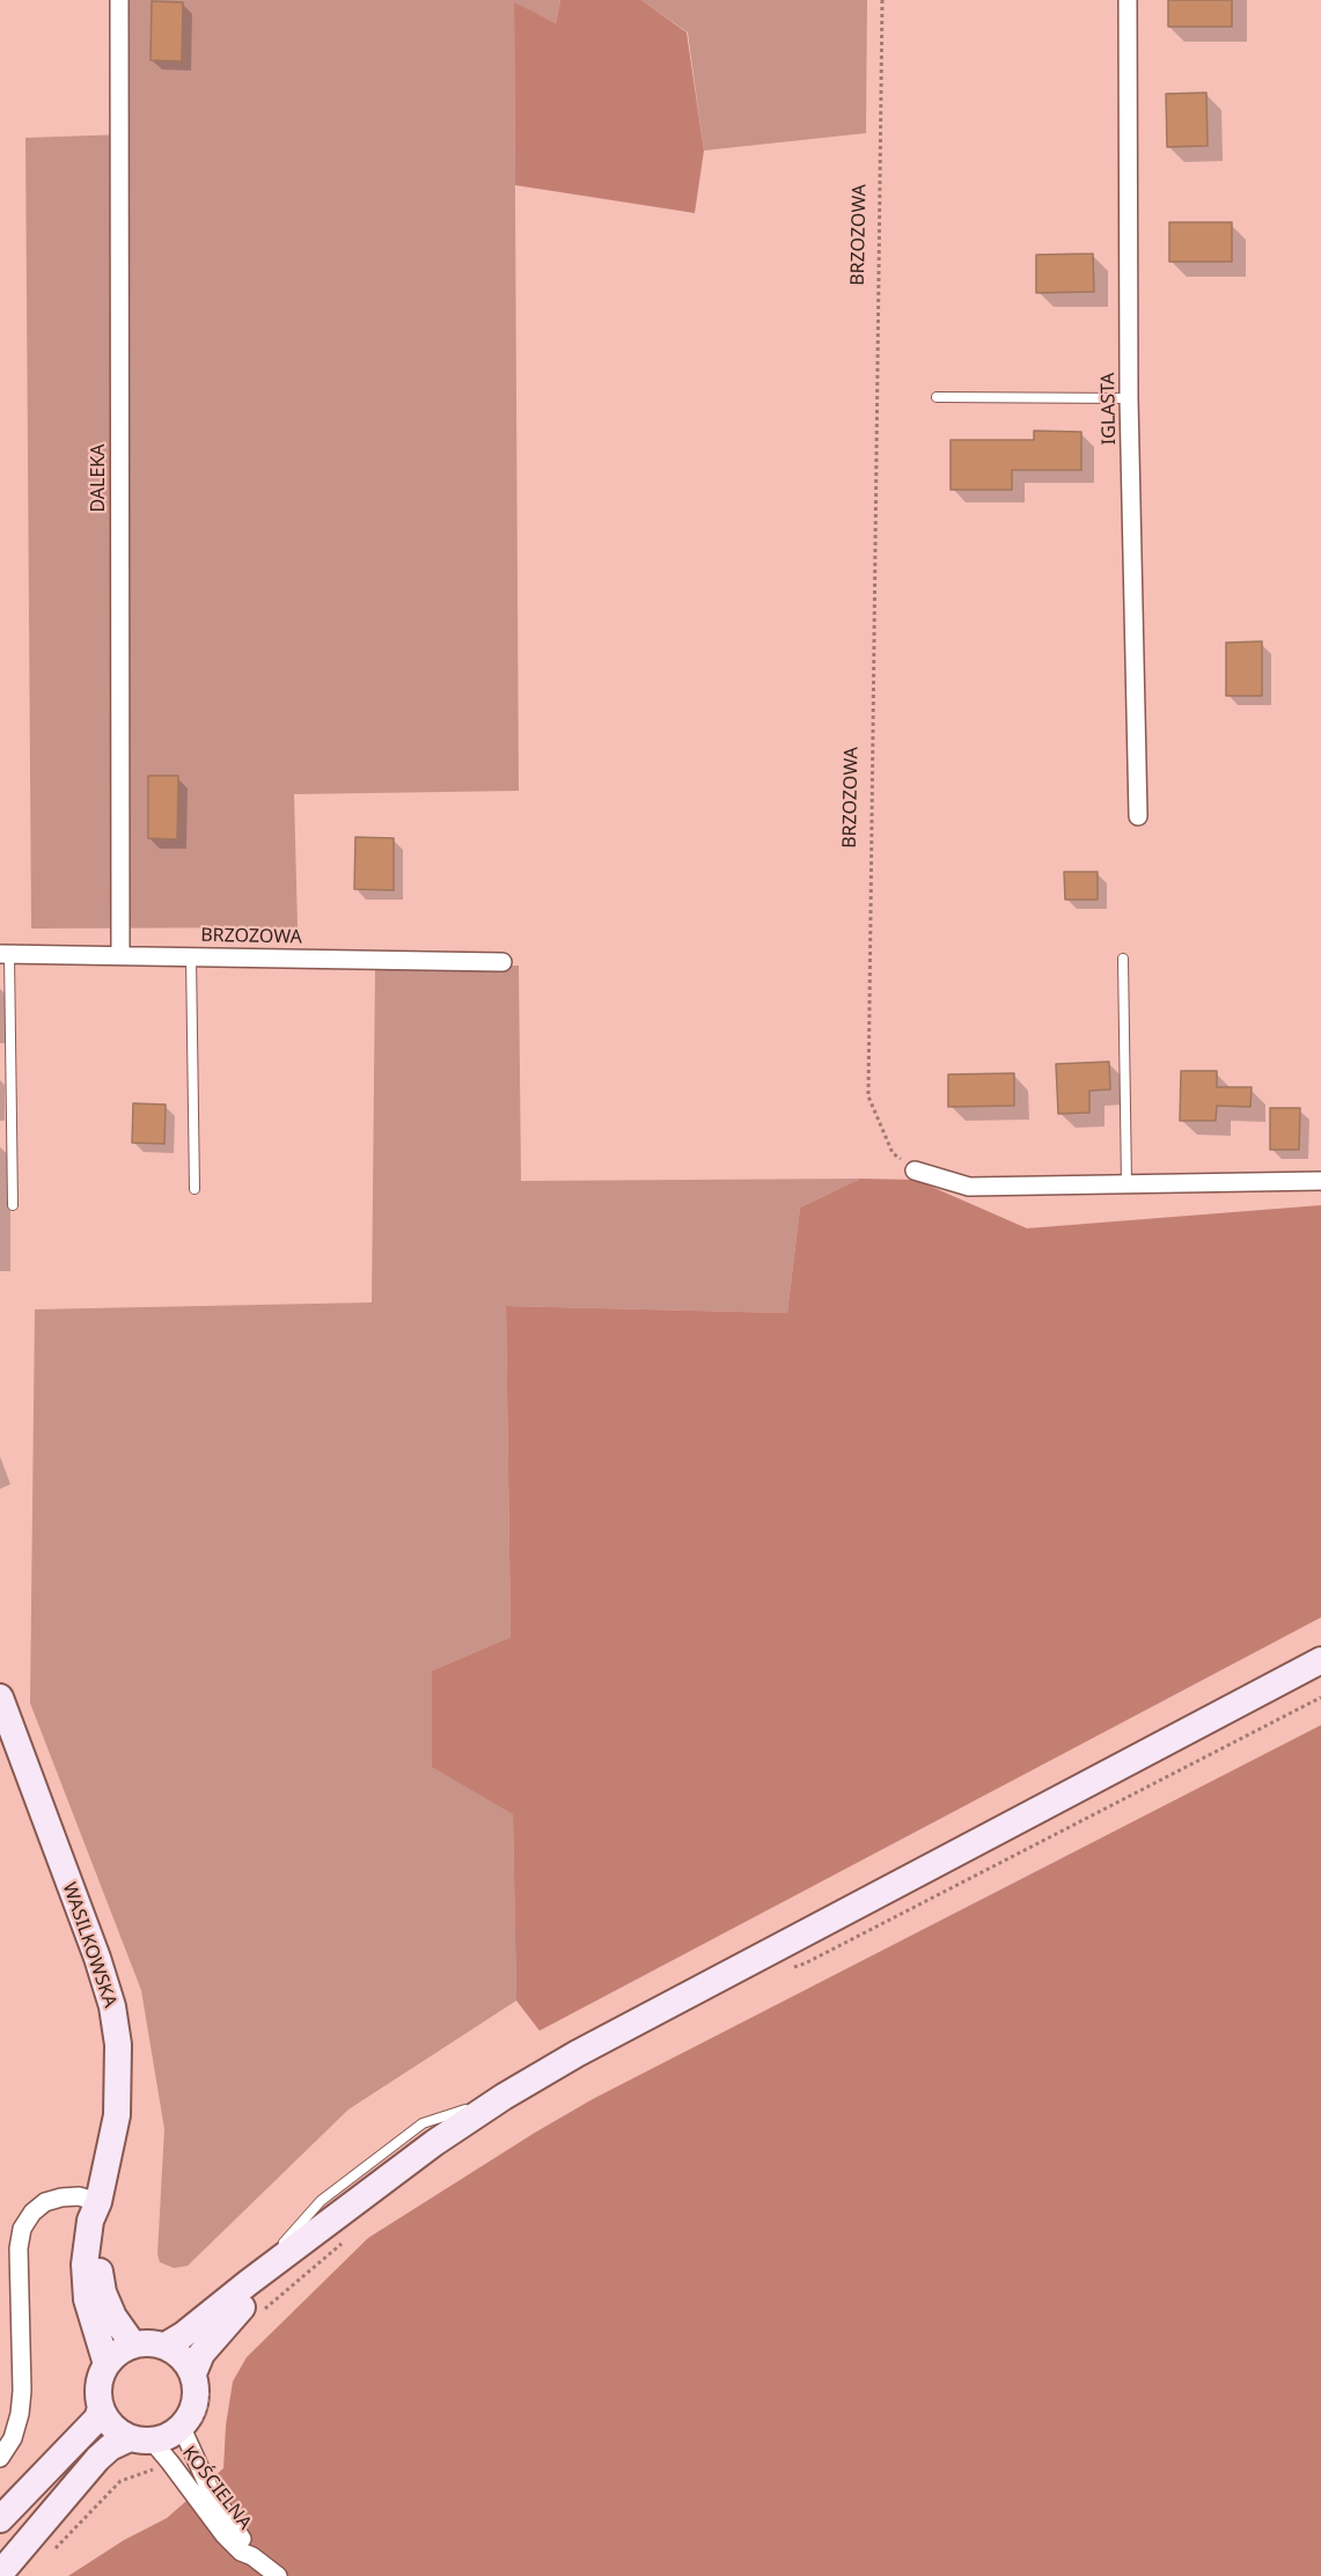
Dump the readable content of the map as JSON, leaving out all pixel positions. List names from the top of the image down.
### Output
{
  "streets": {
    "main road": ["WASILKOWSKA"],
    "street": [
      "BRZOZOWA",
      "IGLASTA",
      "DALEKA",
      "KOŚCIELNA"
    ]
  },
  "crossings": [
    ["BRZOZOWA", "DALEKA"],
    ["WASILKOWSKA", "KOŚCIELNA"]
  ]
}
